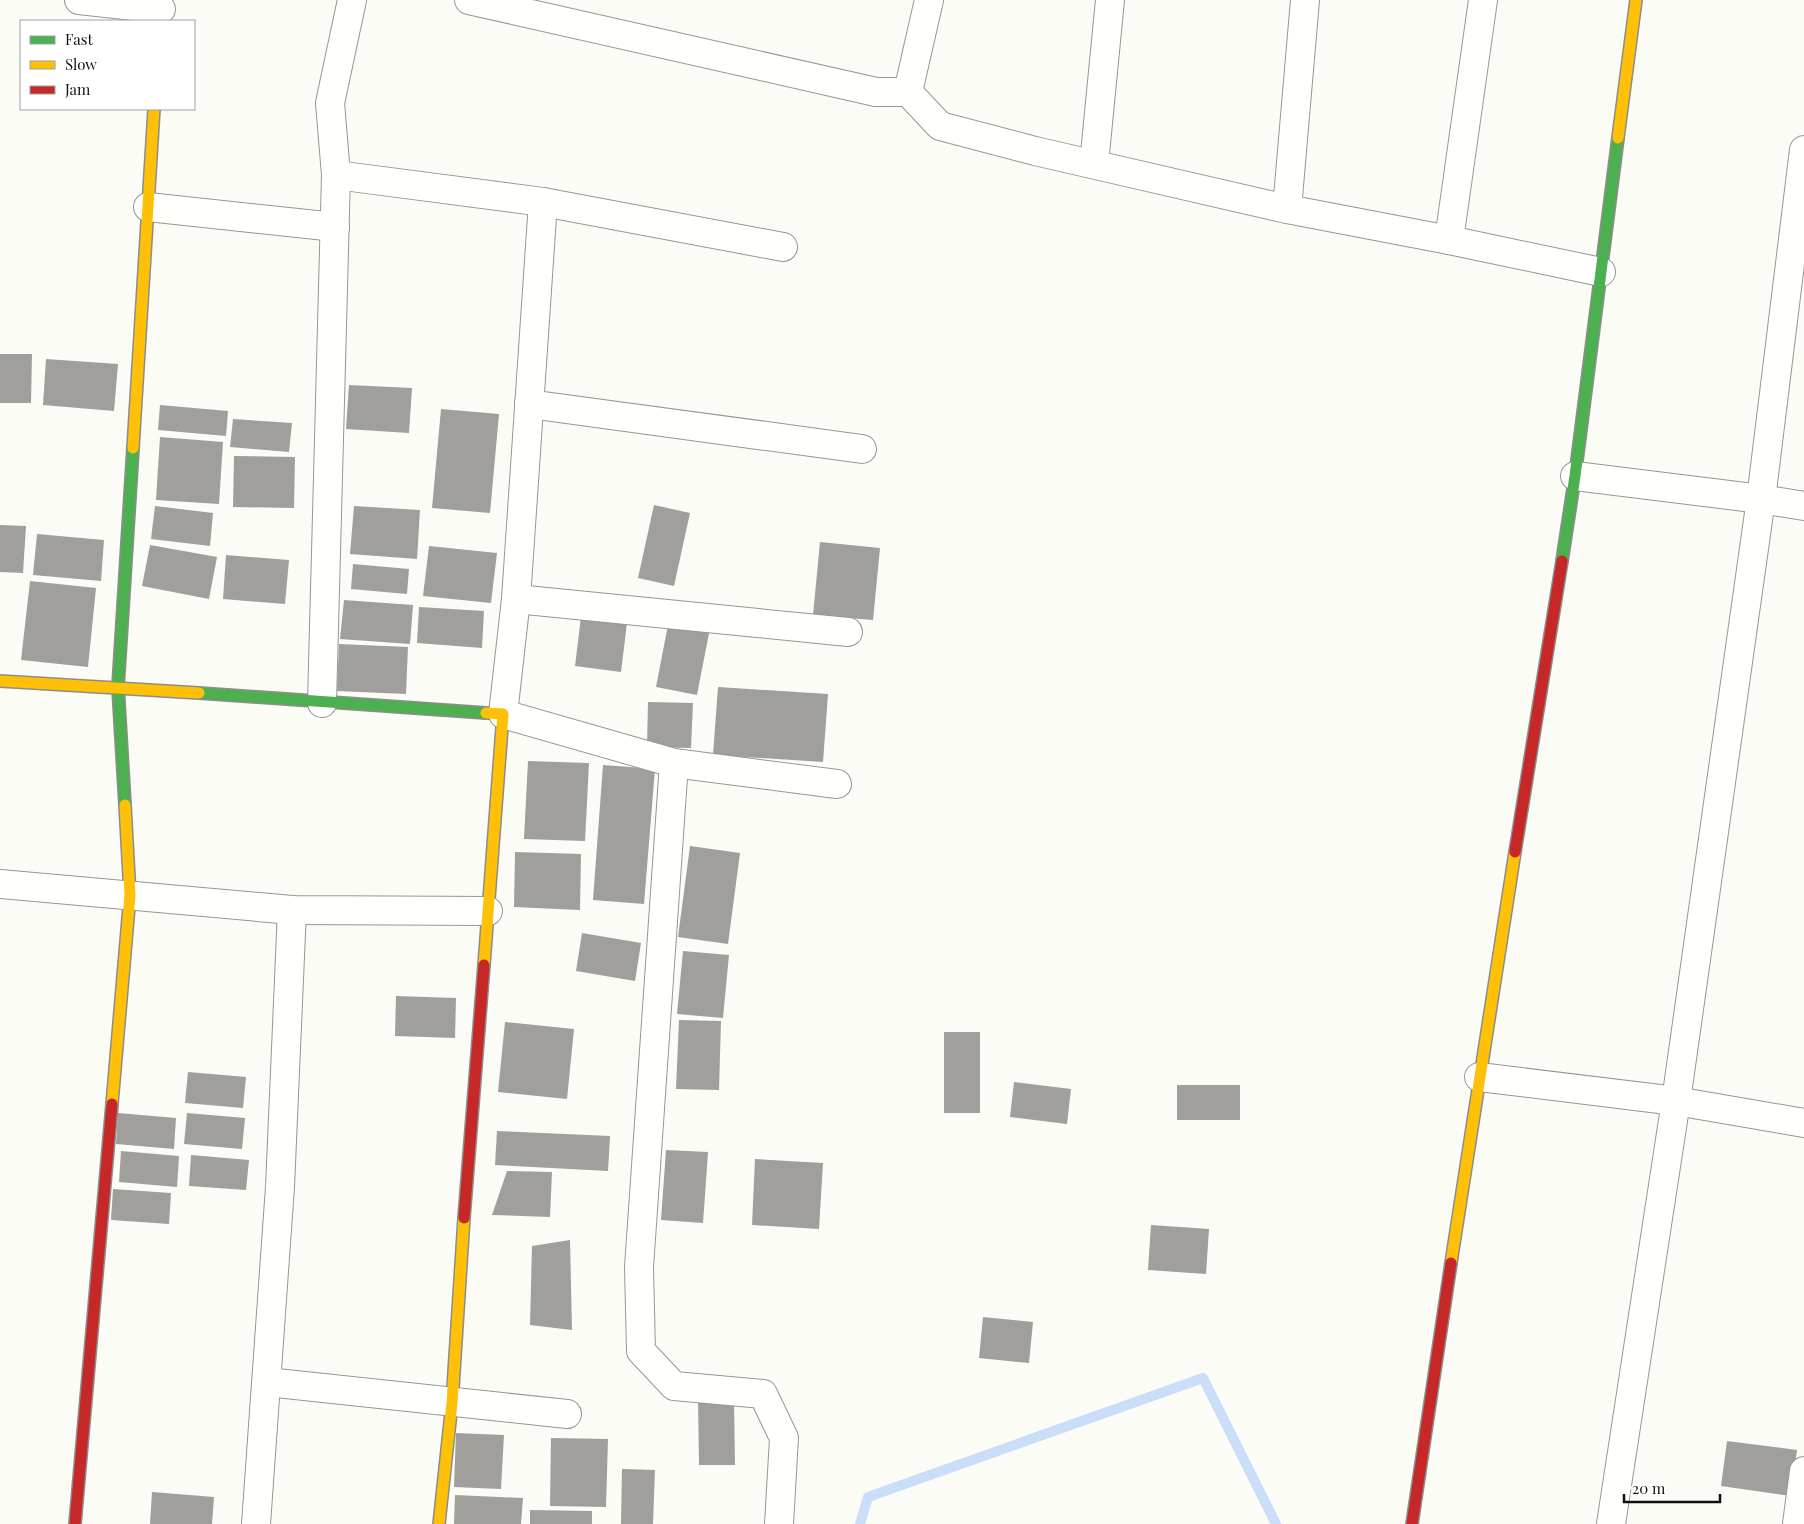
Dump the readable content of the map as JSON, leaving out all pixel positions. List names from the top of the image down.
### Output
{
  "legend": ["Fast", "Slow", "Jam"],
  "scale_bar": "20 m"
}
